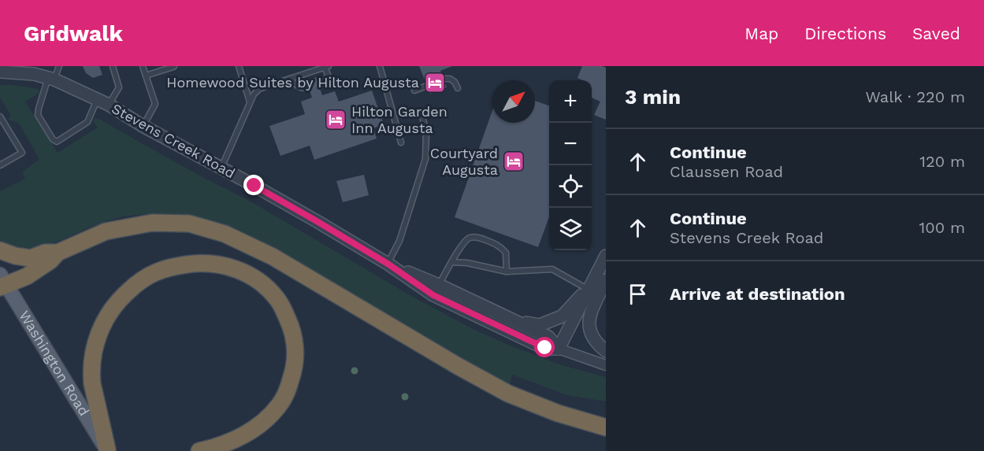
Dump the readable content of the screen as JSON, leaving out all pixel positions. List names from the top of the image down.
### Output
{
  "streets": {
    "main road": ["Washington Road"],
    "street": ["Stevens Creek Road"]
  },
  "places": {
    "hotel": ["Homewood Suites by Hilton Augusta", "Hilton Garden Inn Augusta", "Courtyard Augusta"]
  },
  "north": "top right",
  "page": {
    "header": "Gridwalk",
    "nav": ["Map", "Directions", "Saved"],
    "heading": ["3 min", "Walk · 220 m"],
    "map_buttons": ["+", "−"],
    "list": [
      ["Continue", "Claussen Road", "120 m"],
      ["Continue", "Stevens Creek Road", "100 m"],
      "Arrive at destination"
    ]
  }
}
